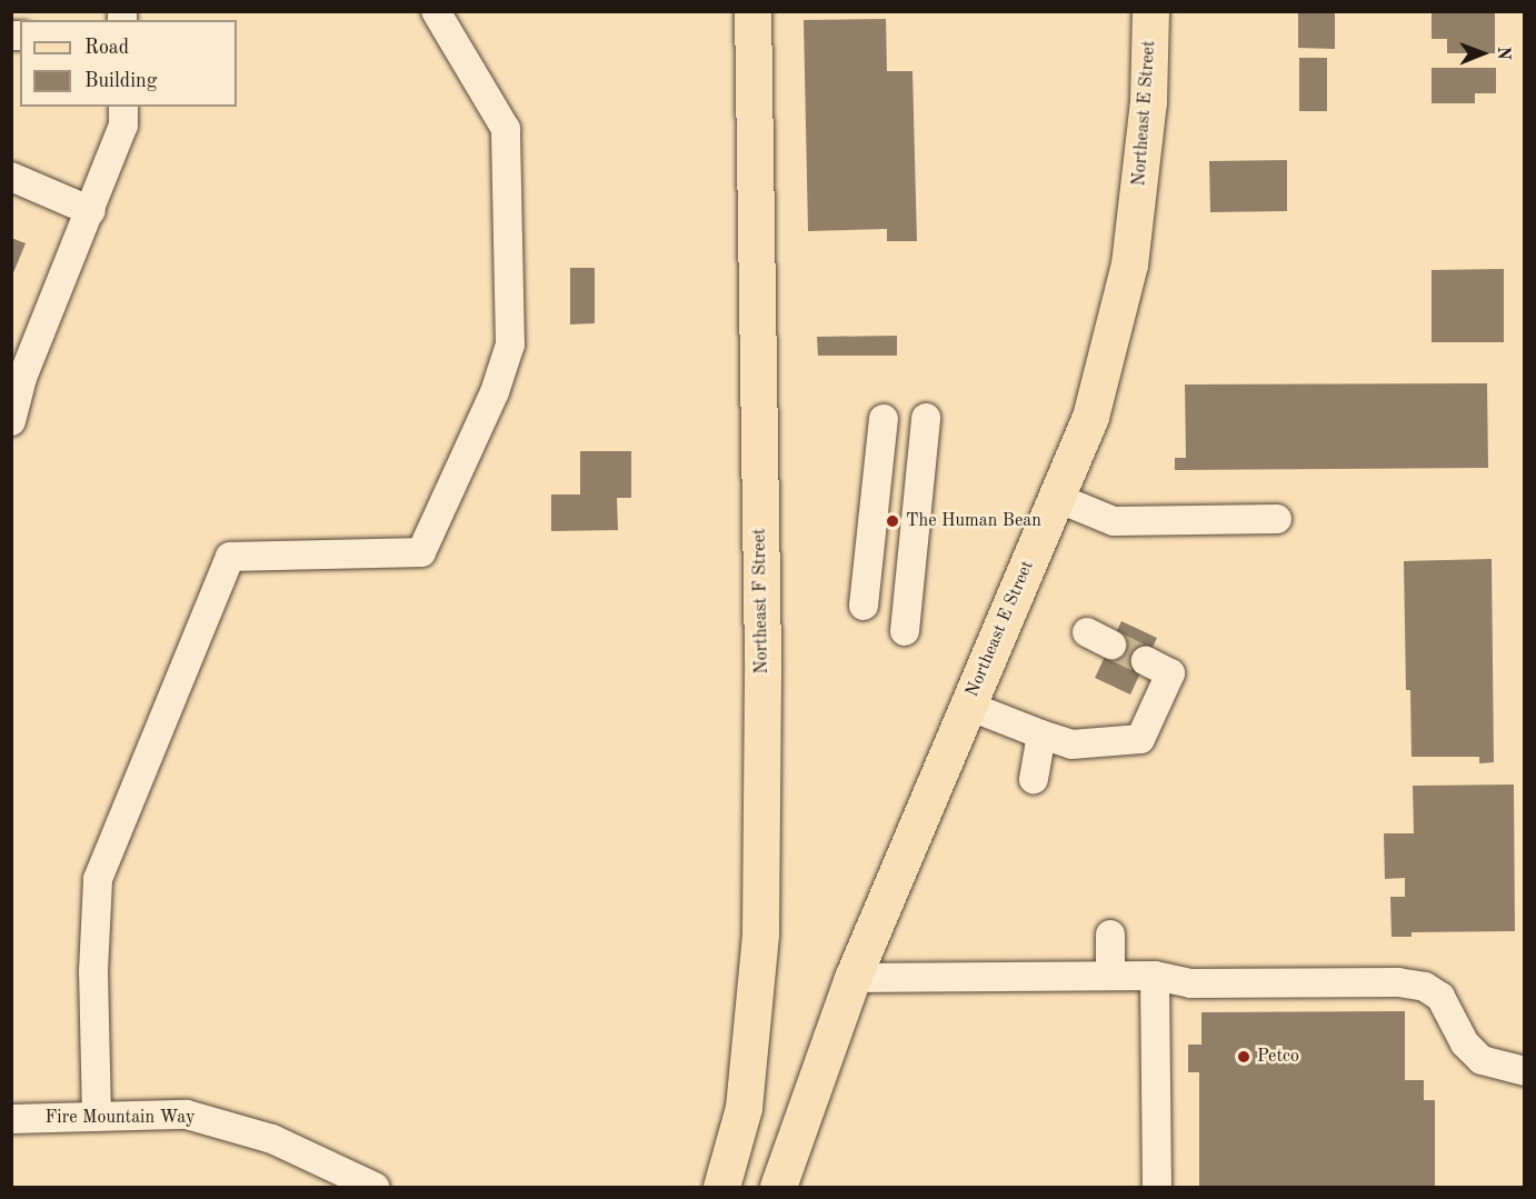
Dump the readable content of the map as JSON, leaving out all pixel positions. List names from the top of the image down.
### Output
{
  "streets": {
    "main road": ["Northeast E Street", "Northeast F Street"],
    "street": ["Fire Mountain Way"]
  },
  "places": ["The Human Bean", "Petco"],
  "legend": ["Road", "Building"],
  "north": "right"
}
